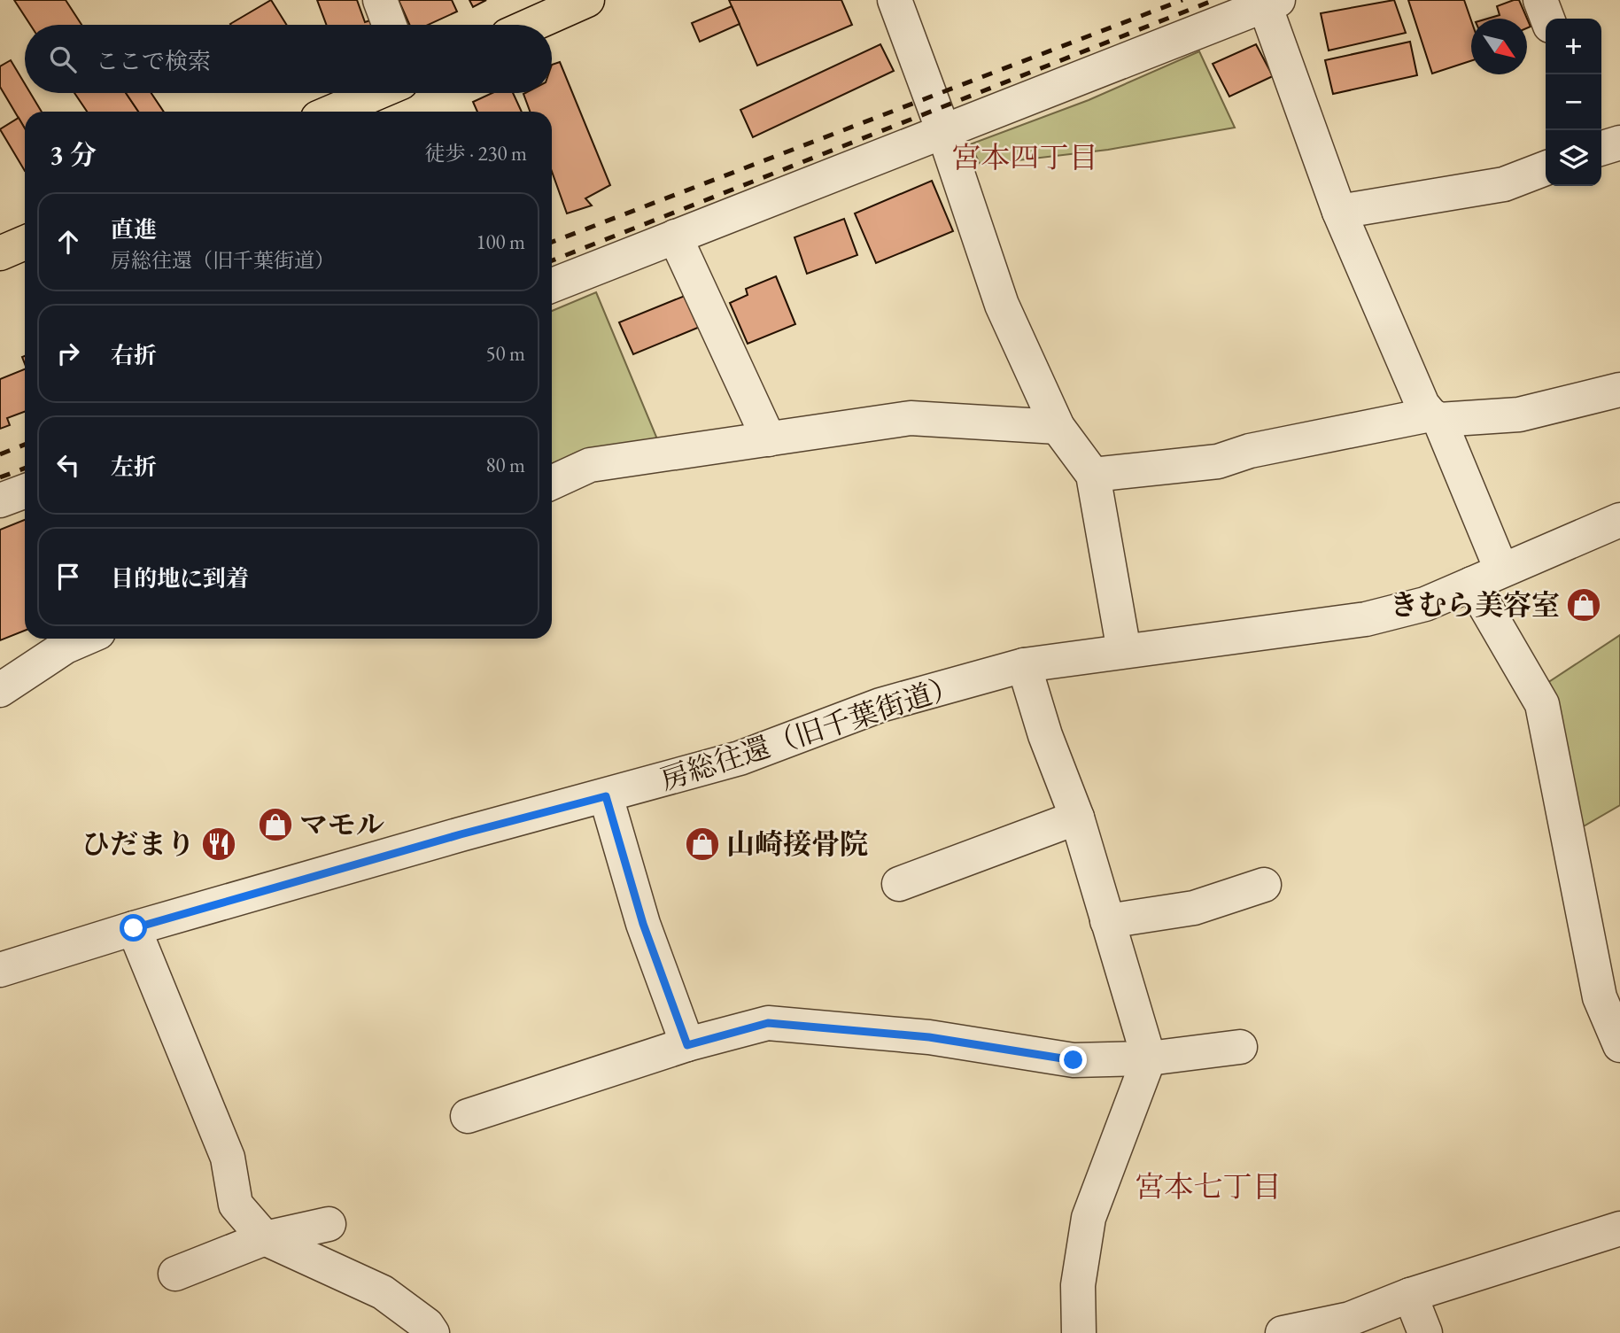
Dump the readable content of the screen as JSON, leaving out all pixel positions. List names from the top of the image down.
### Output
{
  "streets": {
    "street": ["房総往還（旧千葉街道）"]
  },
  "districts": ["宮本四丁目", "宮本七丁目"],
  "places": {
    "shop": ["きむら美容室", "マモル", "山崎接骨院"],
    "restaurant": ["ひだまり"]
  },
  "north": "bottom right",
  "page": {
    "map_buttons": ["+", "−"],
    "search": "ここで検索",
    "heading": ["3 分", "徒歩 · 230 m"],
    "list": [
      ["直進", "房総往還（旧千葉街道）", "100 m"],
      ["右折", "50 m"],
      ["左折", "80 m"],
      "目的地に到着"
    ]
  }
}
